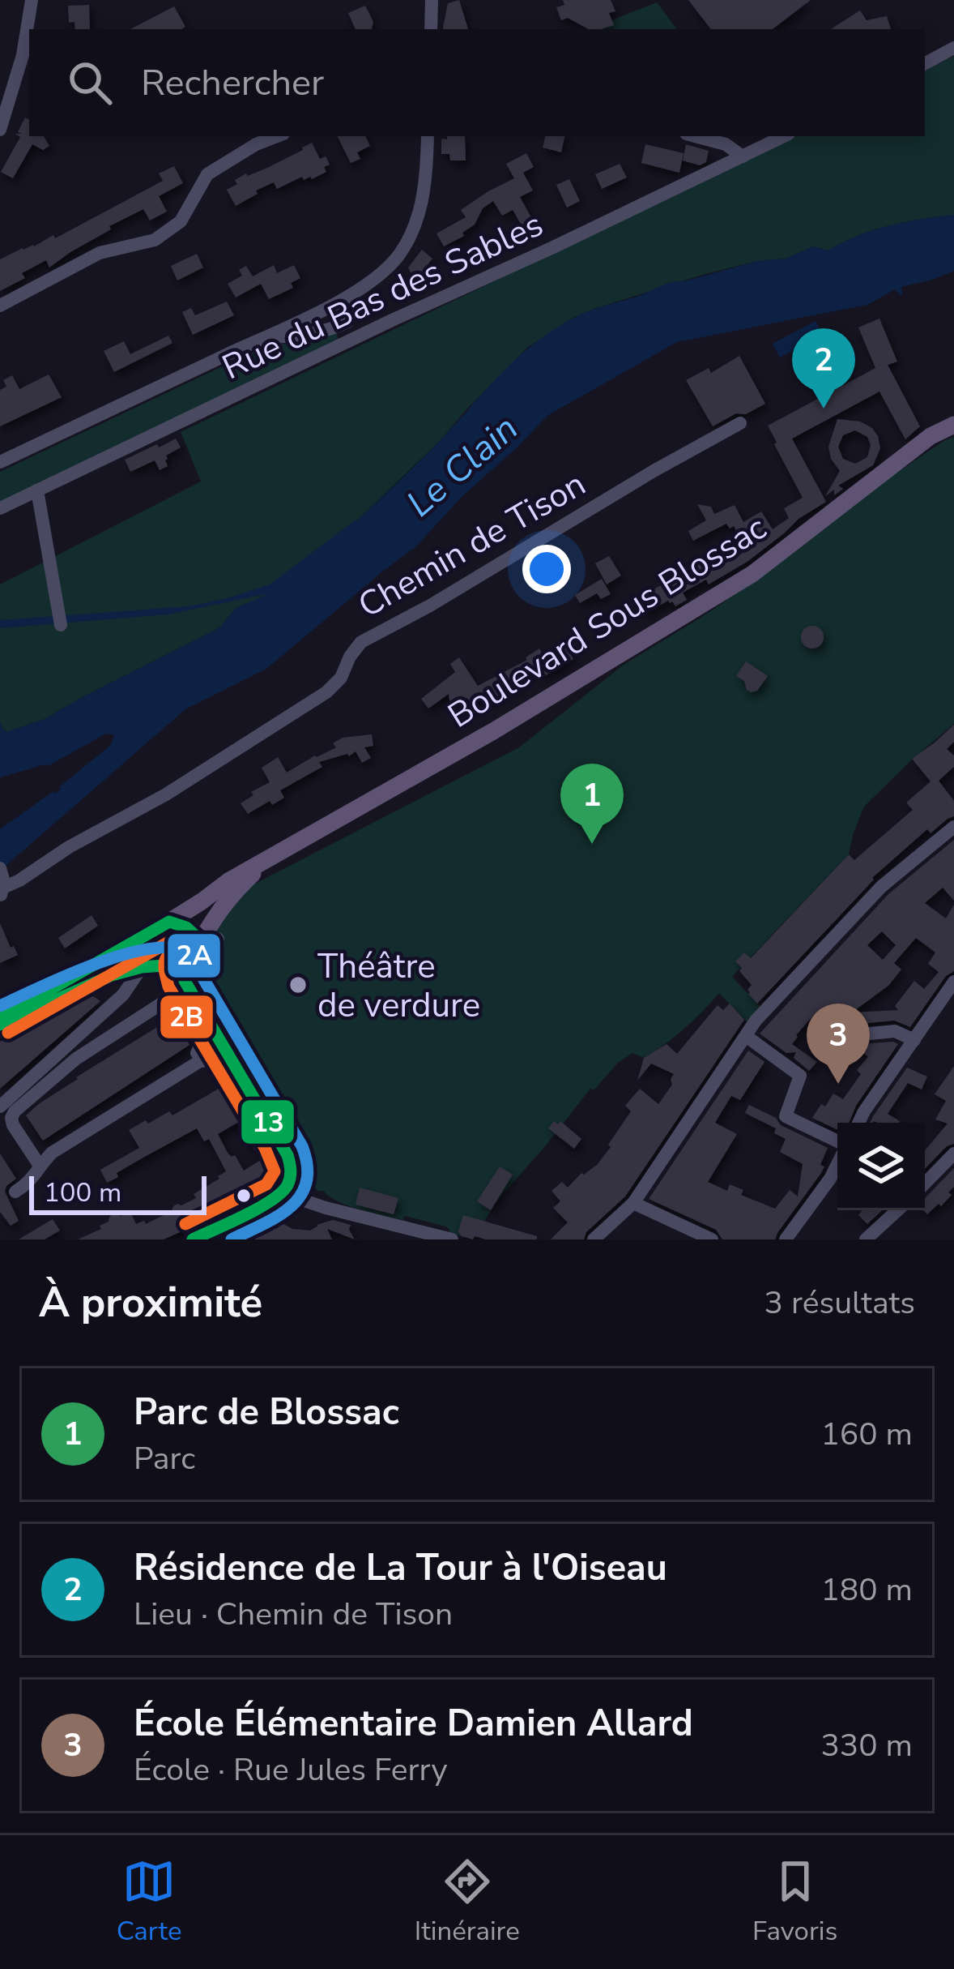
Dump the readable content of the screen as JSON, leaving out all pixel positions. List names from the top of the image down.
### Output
{
  "streets": {
    "main road": ["Boulevard Sous Blossac"],
    "street": ["Rue du Bas des Sables", "Chemin de Tison"]
  },
  "water": ["Le Clain"],
  "places": ["Théâtre de verdure"],
  "lines": ["transit line 13", "transit line 2B", "transit line 2A"],
  "scale_bar": "100 m",
  "page": {
    "search": "Rechercher",
    "pins": ["2", "1", "3"],
    "scale": "100 m",
    "heading": ["À proximité", "3 résultats"],
    "list": [
      {
        "mark": "1",
        "name": "Parc de Blossac",
        "note": "Parc",
        "value": "160 m"
      },
      {
        "mark": "2",
        "name": "Résidence de La Tour à l'Oiseau",
        "note": "Lieu · Chemin de Tison",
        "value": "180 m"
      },
      {
        "mark": "3",
        "name": "École Élémentaire Damien Allard",
        "note": "École · Rue Jules Ferry",
        "value": "330 m"
      }
    ],
    "nav": ["Carte", "Itinéraire", "Favoris"]
  }
}
